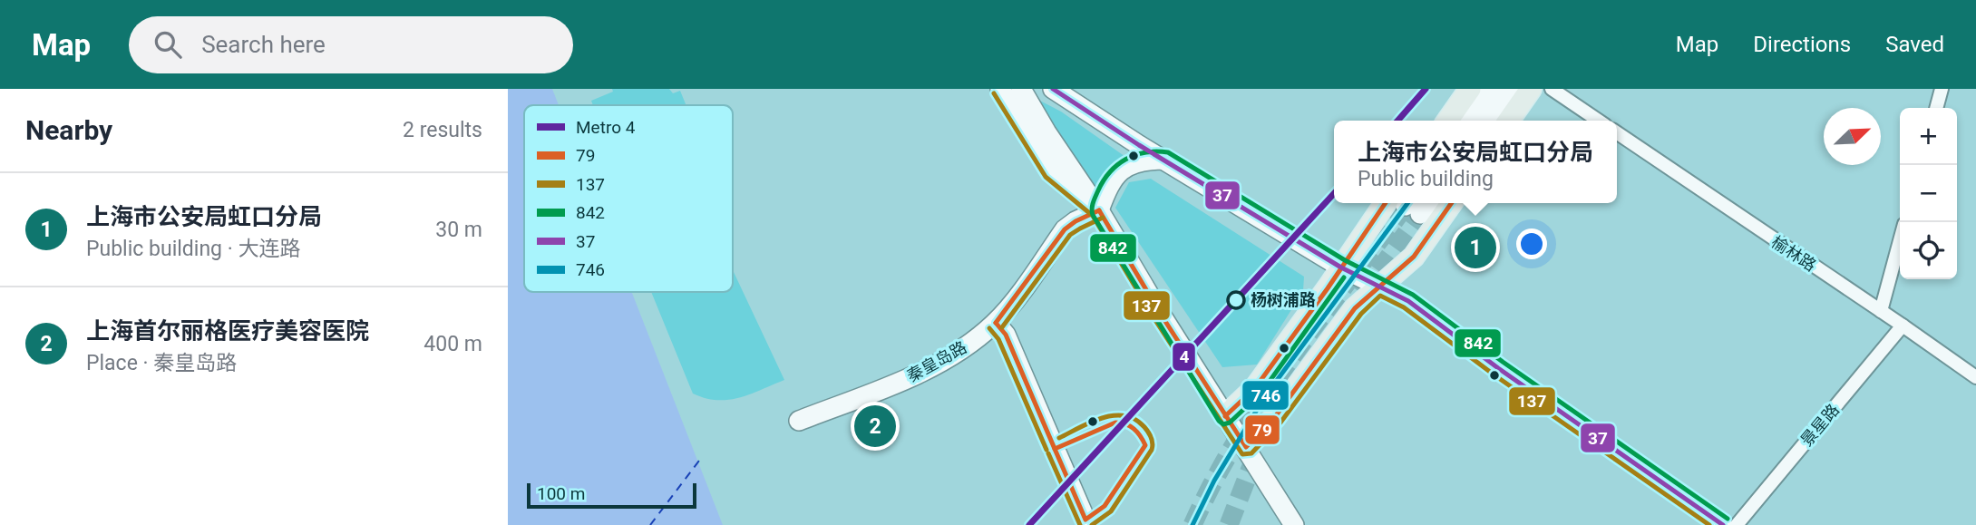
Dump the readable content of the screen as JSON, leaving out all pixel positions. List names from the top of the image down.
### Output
{
  "streets": {
    "main road": ["秦皇岛路"],
    "street": ["榆林路", "景星路"]
  },
  "crossings": [
    ["榆林路", "景星路"]
  ],
  "places": ["杨树浦路"],
  "lines": [
    "metro line 4",
    "transit line 37",
    "transit line 137",
    "transit line 842",
    "transit line 79",
    "transit line 746"
  ],
  "legend": [
    "Metro 4",
    "79",
    "137",
    "842",
    "37",
    "746"
  ],
  "scale_bar": "100 m",
  "north": "top right",
  "page": {
    "header": "Map",
    "search": "Search here",
    "nav": ["Map", "Directions", "Saved"],
    "heading": ["Nearby", "2 results"],
    "map_buttons": ["+", "−"],
    "popup": ["上海市公安局虹口分局", "Public building"],
    "list": [
      {
        "mark": "1",
        "name": "上海市公安局虹口分局",
        "note": "Public building · 大连路",
        "value": "30 m"
      },
      {
        "mark": "2",
        "name": "上海首尔丽格医疗美容医院",
        "note": "Place · 秦皇岛路",
        "value": "400 m"
      }
    ],
    "pins": ["1", "2"],
    "scale": "100 m"
  }
}
